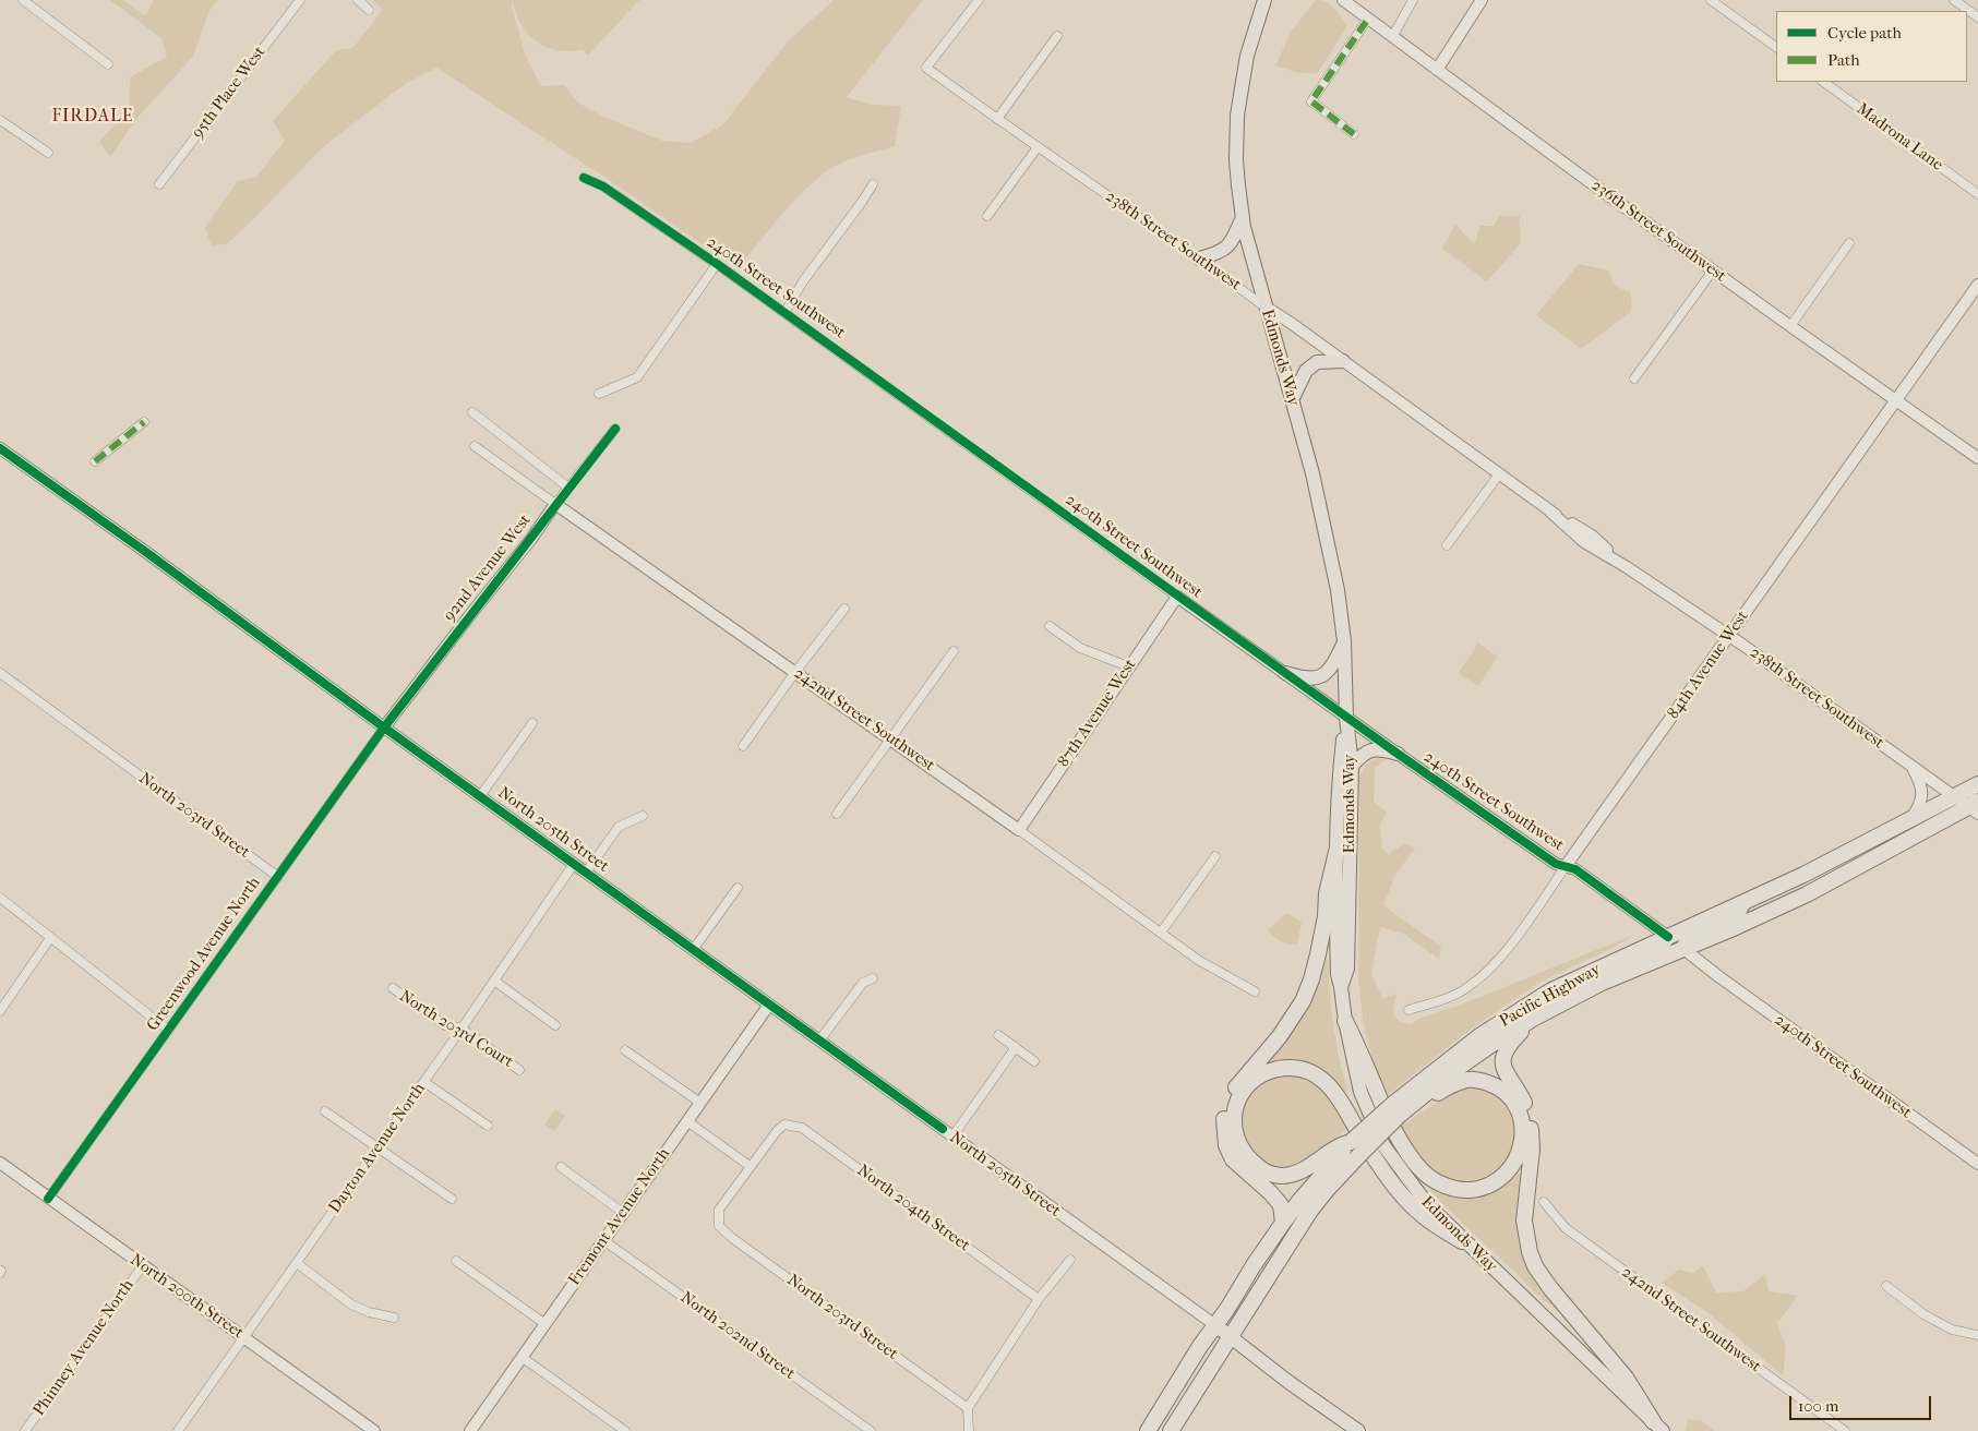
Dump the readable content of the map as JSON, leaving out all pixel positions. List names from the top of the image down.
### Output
{
  "streets": {
    "highway": ["Pacific Highway"],
    "main road": ["Edmonds Way", "North 205th Street"],
    "street": [
      "95th Place West",
      "Madrona Lane",
      "236th Street Southwest",
      "238th Street Southwest",
      "240th Street Southwest",
      "92nd Avenue West",
      "84th Avenue West",
      "87th Avenue West",
      "242nd Street Southwest",
      "North 203rd Street",
      "Greenwood Avenue North",
      "North 203rd Court",
      "Dayton Avenue North",
      "North 204th Street",
      "Fremont Avenue North",
      "North 200th Street",
      "North 202nd Street",
      "Phinney Avenue North"
    ]
  },
  "crossings": [
    ["236th Street Southwest", "84th Avenue West"],
    ["238th Street Southwest", "Edmonds Way"],
    ["238th Street Southwest", "84th Avenue West"],
    ["238th Street Southwest", "Pacific Highway"],
    ["240th Street Southwest", "Edmonds Way"],
    ["240th Street Southwest", "84th Avenue West"],
    ["240th Street Southwest", "87th Avenue West"],
    ["240th Street Southwest", "Pacific Highway"],
    ["92nd Avenue West", "242nd Street Southwest"],
    ["92nd Avenue West", "North 205th Street"],
    ["92nd Avenue West", "Greenwood Avenue North"],
    ["87th Avenue West", "242nd Street Southwest"],
    ["North 203rd Street", "Greenwood Avenue North"],
    ["North 203rd Street", "North 204th Street"],
    ["North 205th Street", "Greenwood Avenue North"],
    ["North 205th Street", "Pacific Highway"],
    ["North 205th Street", "Dayton Avenue North"],
    ["North 205th Street", "Fremont Avenue North"],
    ["Greenwood Avenue North", "North 200th Street"],
    ["North 203rd Court", "Dayton Avenue North"],
    ["Dayton Avenue North", "North 200th Street"],
    ["Fremont Avenue North", "North 202nd Street"],
    ["North 200th Street", "Phinney Avenue North"]
  ],
  "districts": ["FIRDALE"],
  "legend": ["Cycle path", "Path"],
  "scale_bar": "100 m"
}
